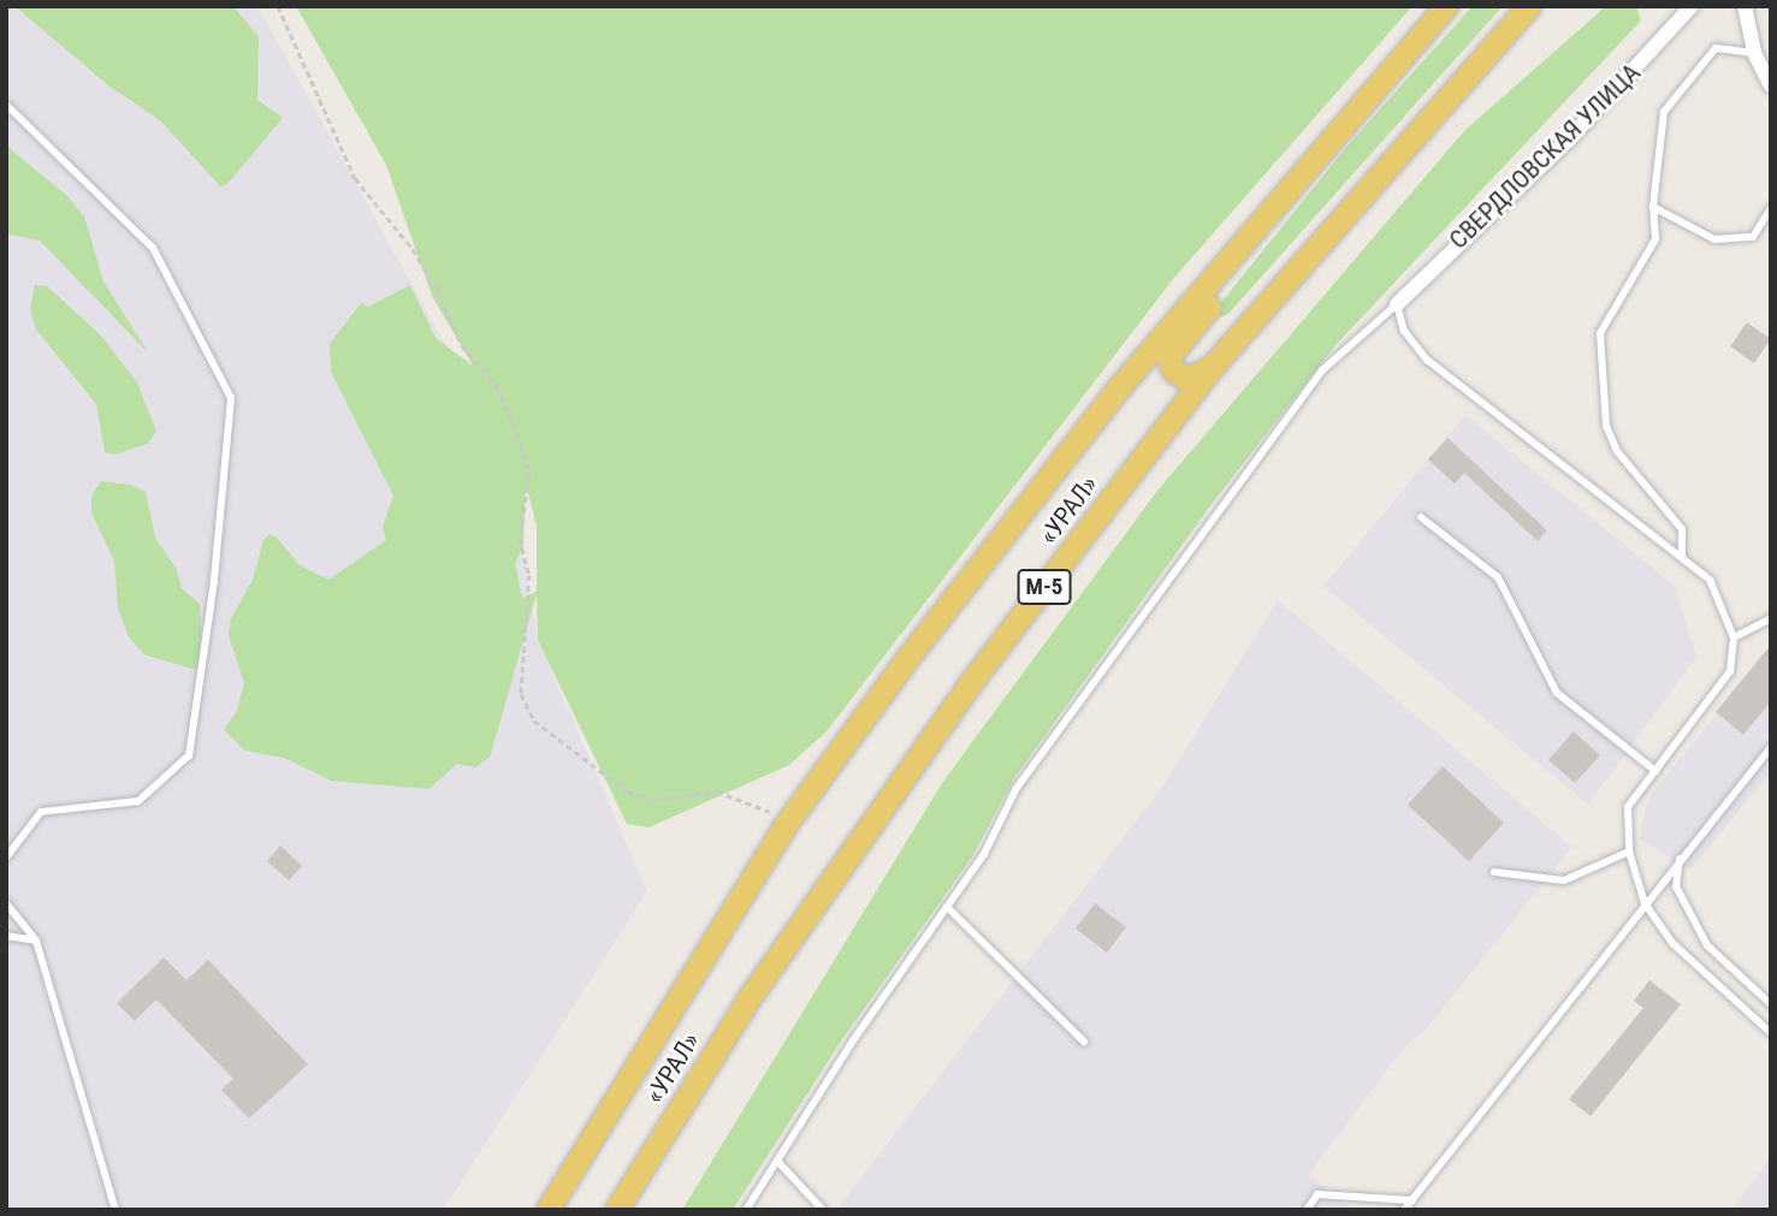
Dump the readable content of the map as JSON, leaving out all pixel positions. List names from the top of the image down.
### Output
{
  "streets": {
    "main road": ["«УРАЛ»", "М-5"],
    "street": ["СВЕРДЛОВСКАЯ УЛИЦА"]
  }
}
